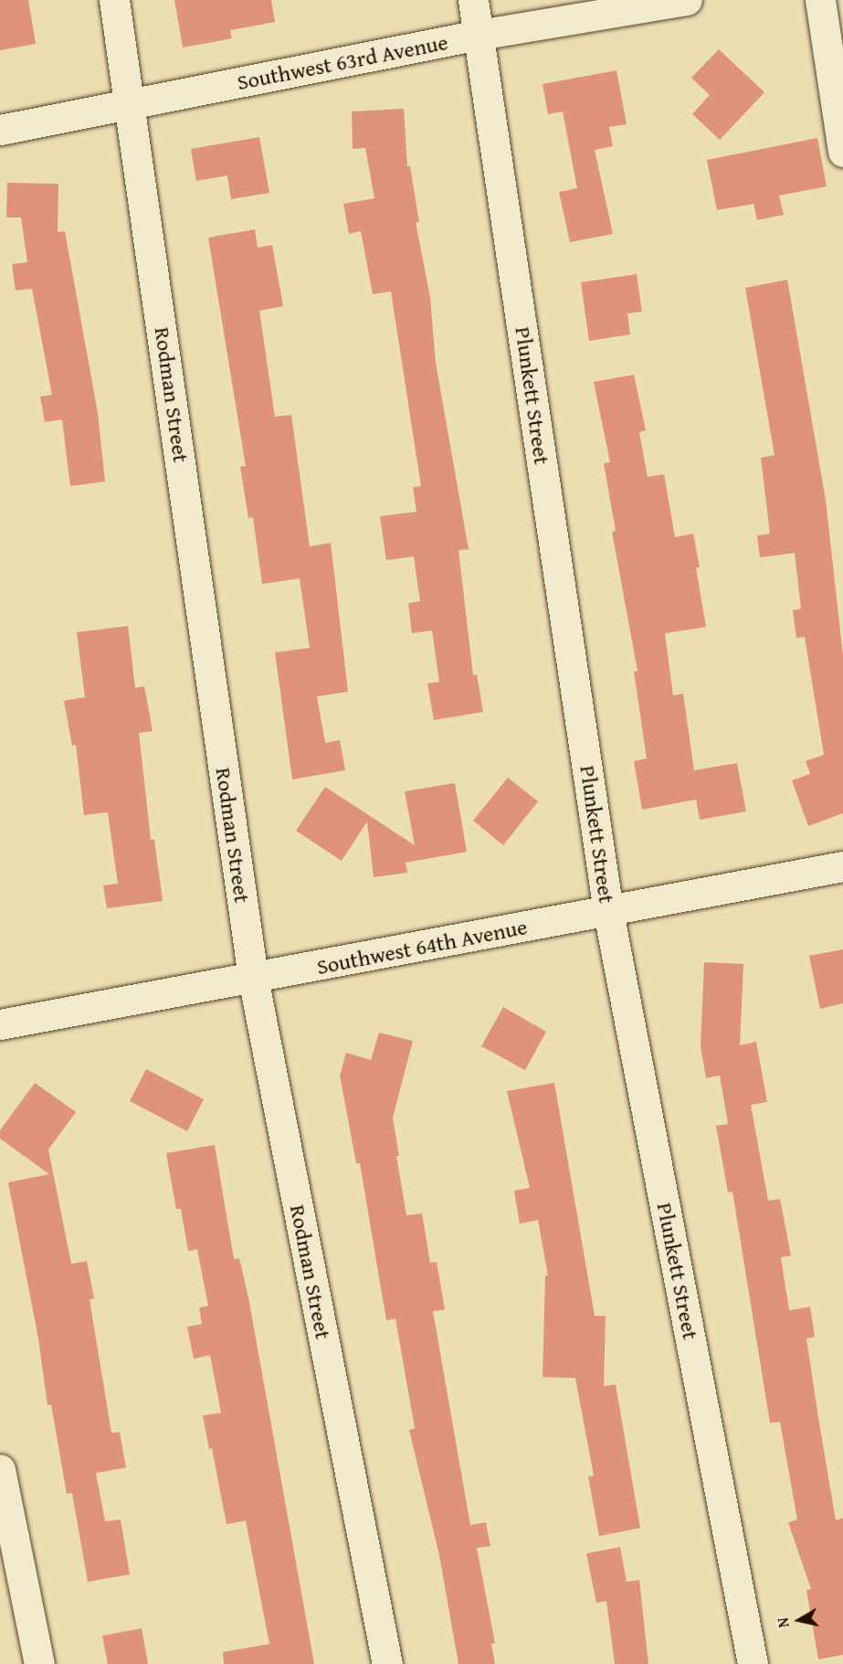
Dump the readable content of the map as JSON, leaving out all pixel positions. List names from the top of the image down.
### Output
{
  "streets": {
    "street": [
      "Southwest 63rd Avenue",
      "Rodman Street",
      "Plunkett Street",
      "Southwest 64th Avenue"
    ]
  },
  "crossings": [
    ["Southwest 63rd Avenue", "Rodman Street"],
    ["Southwest 63rd Avenue", "Plunkett Street"],
    ["Rodman Street", "Southwest 64th Avenue"],
    ["Plunkett Street", "Southwest 64th Avenue"]
  ],
  "north": "left"
}
